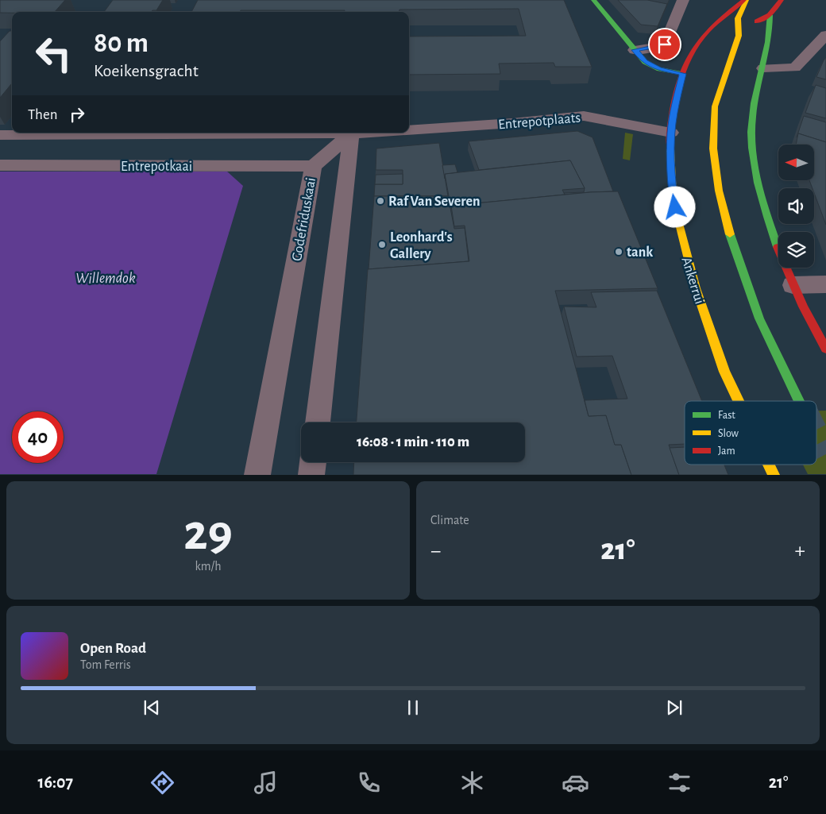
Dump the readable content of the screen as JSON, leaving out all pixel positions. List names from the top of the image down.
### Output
{
  "streets": {
    "street": [
      "Entrepotplaats",
      "Entrepotkaai",
      "Godefriduskaai",
      "Ankerrui"
    ]
  },
  "crossings": [
    ["Entrepotplaats", "Godefriduskaai"],
    ["Entrepotplaats", "Ankerrui"],
    ["Entrepotkaai", "Godefriduskaai"]
  ],
  "water": ["Willemdok"],
  "places": ["Raf Van Severen", "Leonhard's Gallery", "tank"],
  "legend": ["Fast", "Slow", "Jam"],
  "north": "left",
  "page": {
    "turn": ["80 m", "Koeikensgracht"],
    "then": "Then",
    "limit": "40",
    "trip": "16:08 · 1 min · 110 m",
    "tile": [
      ["29", "km/h"],
      "Climate"
    ],
    "heat": ["−", "21°", "+"],
    "song": ["Open Road", "Tom Ferris"],
    "tabs": ["16:07", "21°"]
  }
}
